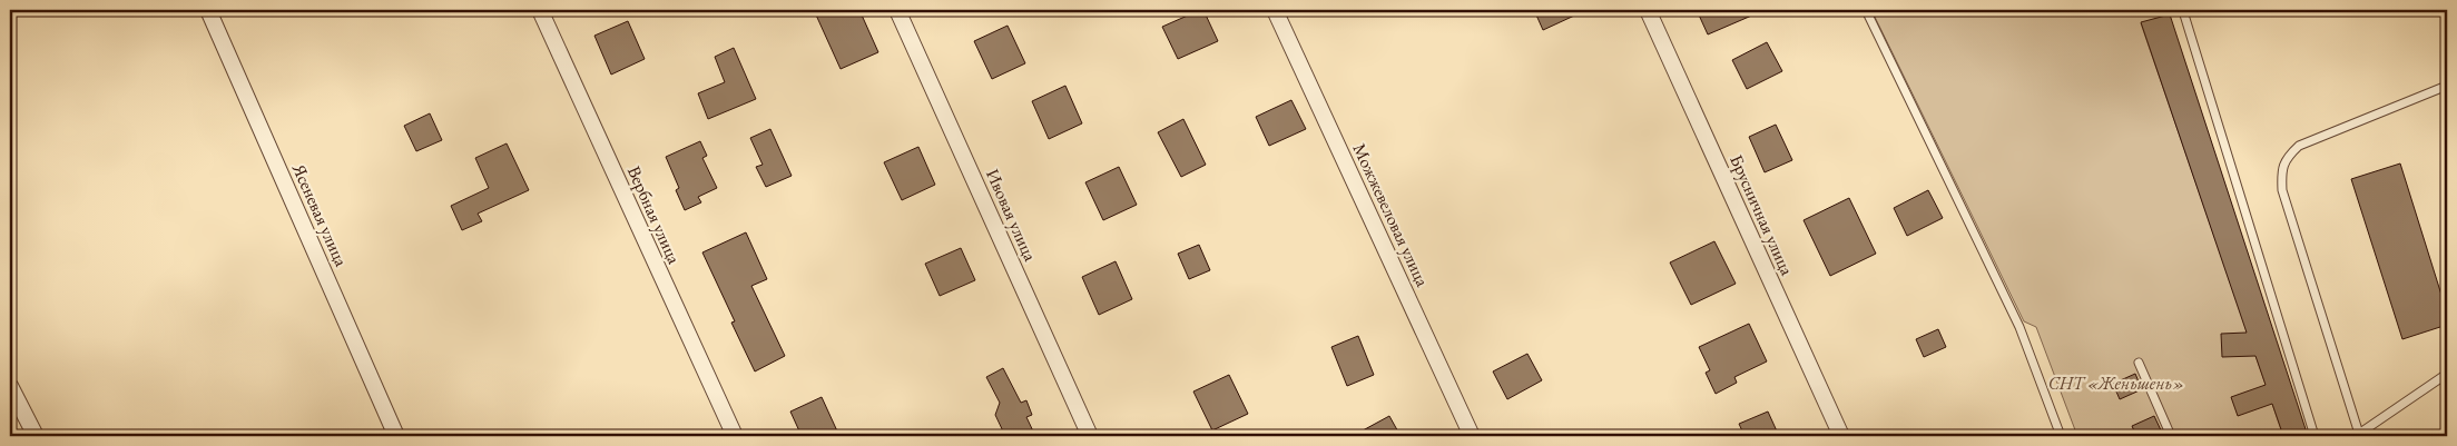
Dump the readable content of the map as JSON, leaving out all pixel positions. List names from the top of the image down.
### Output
{
  "streets": {
    "street": [
      "Ясеневая улица",
      "Вербная улица",
      "Ивовая улица",
      "Можжевеловая улица",
      "Брусничная улица"
    ]
  },
  "parks": ["СНТ «Женьшень»"]
}
